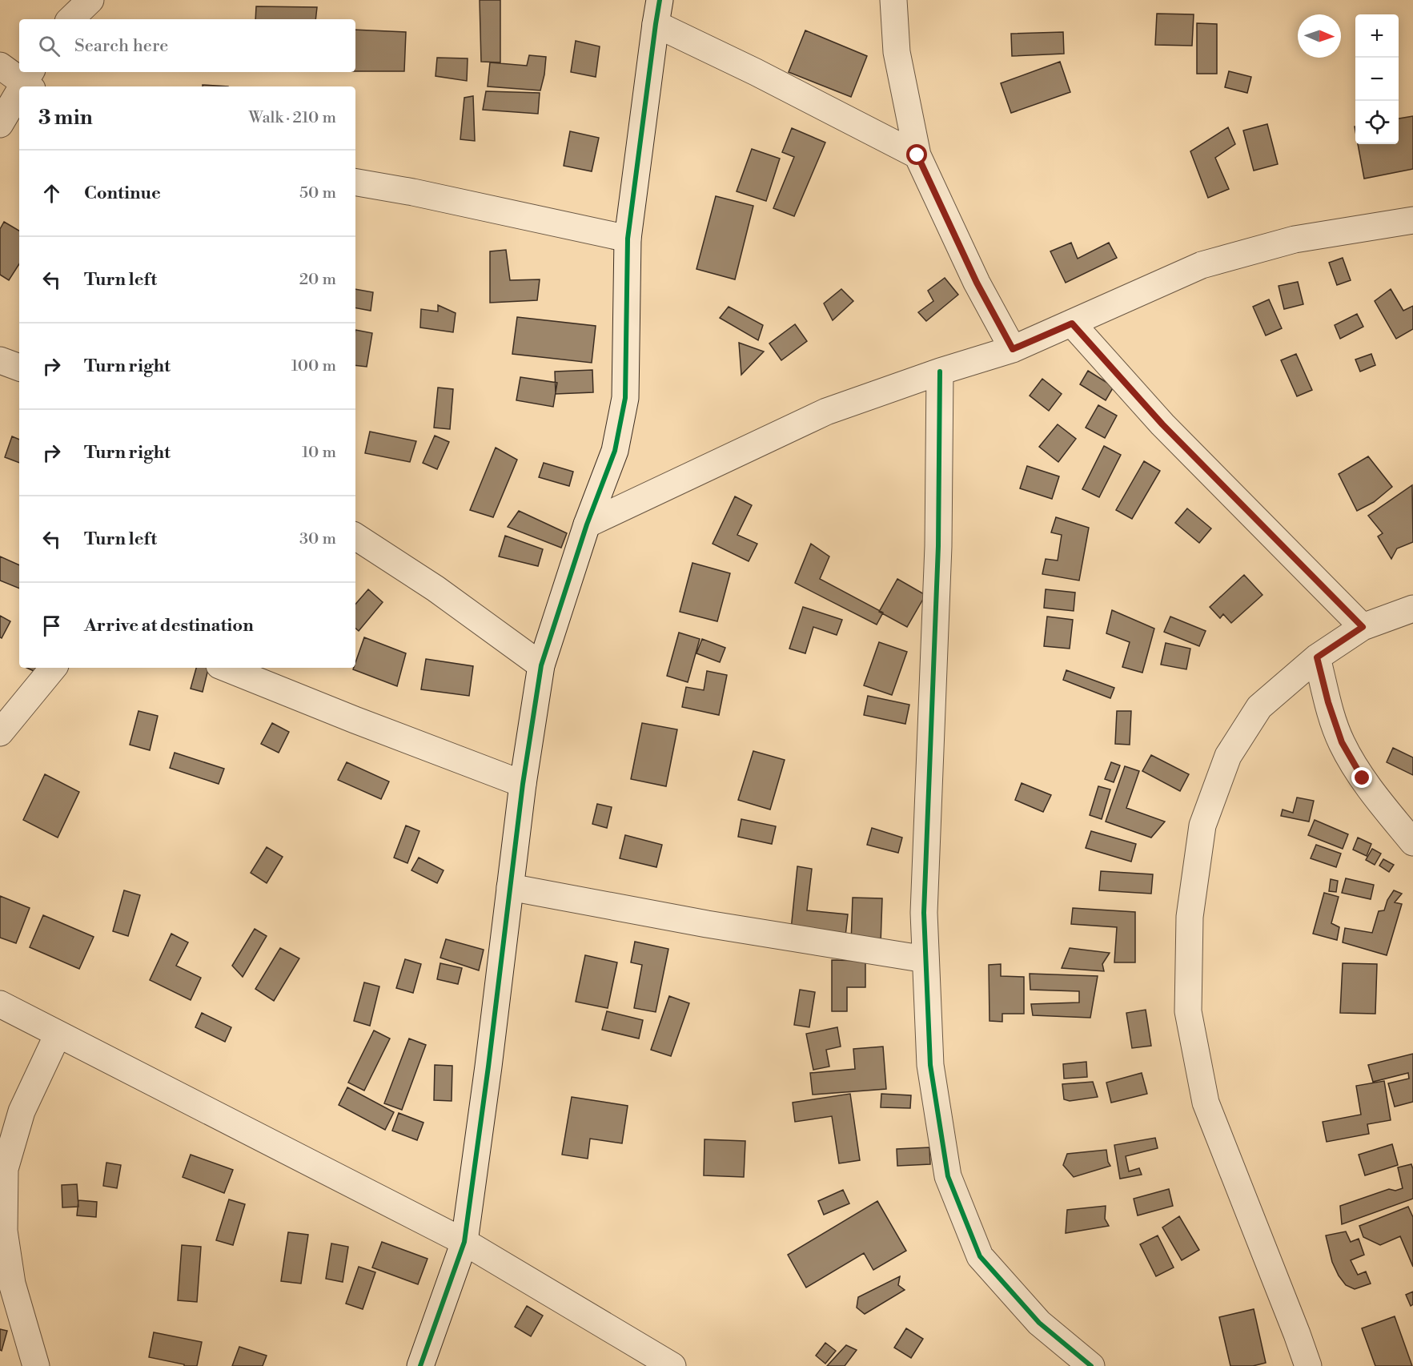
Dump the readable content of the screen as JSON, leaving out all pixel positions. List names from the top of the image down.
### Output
{
  "north": "right",
  "page": {
    "map_buttons": ["+", "−"],
    "search": "Search here",
    "heading": ["3 min", "Walk · 210 m"],
    "list": [
      ["Continue", "50 m"],
      ["Turn left", "20 m"],
      ["Turn right", "100 m"],
      ["Turn right", "10 m"],
      ["Turn left", "30 m"],
      "Arrive at destination"
    ]
  }
}
